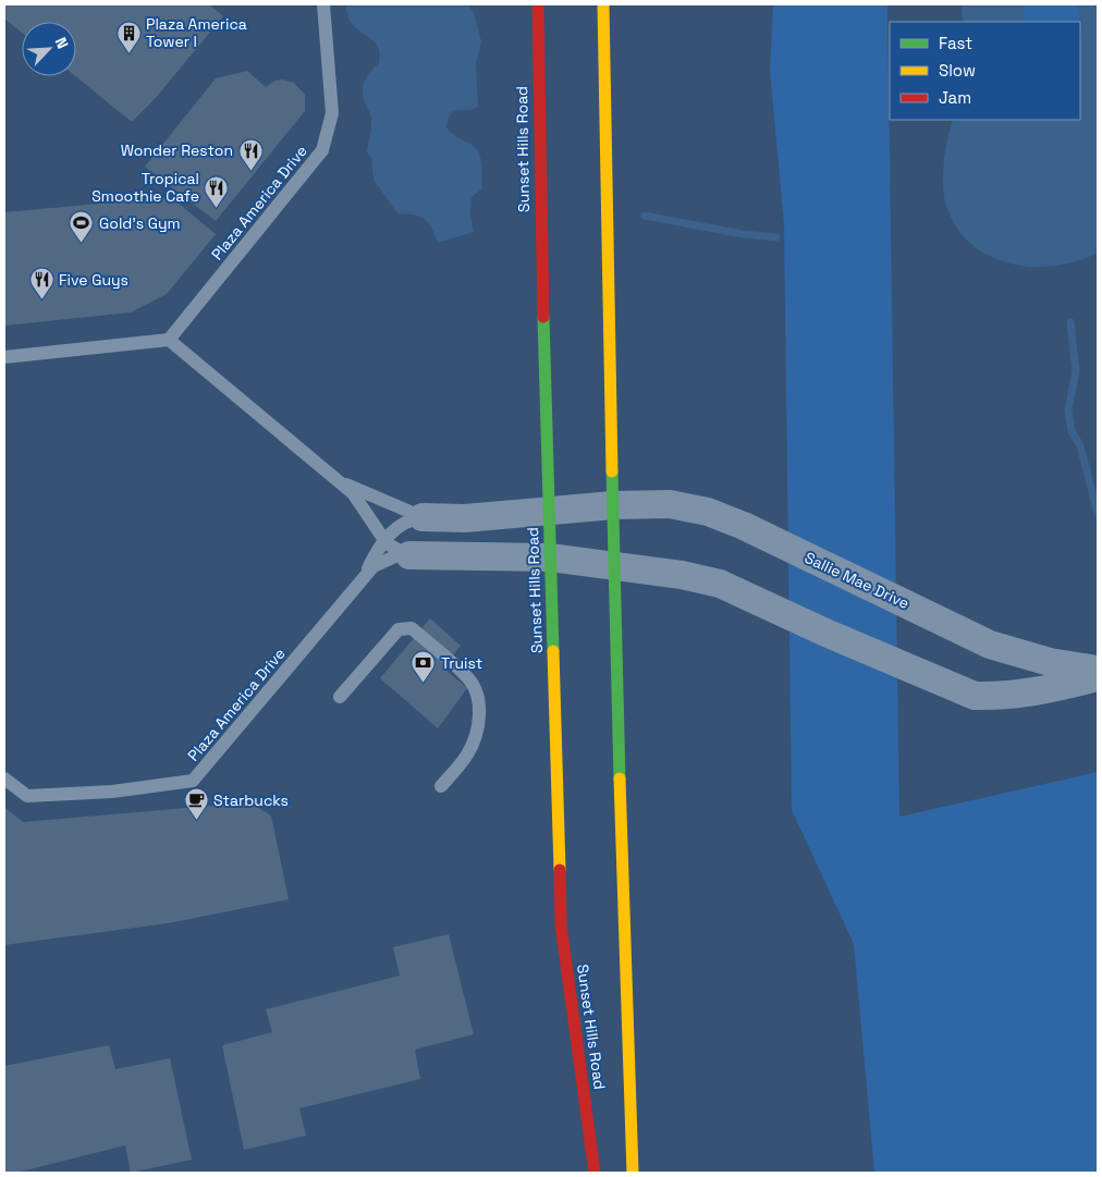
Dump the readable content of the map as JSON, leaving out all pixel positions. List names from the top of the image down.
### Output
{
  "streets": {
    "main road": ["Sunset Hills Road"],
    "street": ["Sallie Mae Drive"],
    "lane": ["Plaza America Drive"]
  },
  "crossings": [
    ["Sunset Hills Road", "Sallie Mae Drive"]
  ],
  "places": {
    "building": ["Plaza America Tower I"],
    "restaurant": ["Wonder Reston", "Tropical Smoothie Cafe", "Five Guys"],
    "sports": ["Gold's Gym"],
    "bank": ["Truist"],
    "cafe": ["Starbucks"]
  },
  "legend": ["Fast", "Slow", "Jam"],
  "north": "top right"
}
